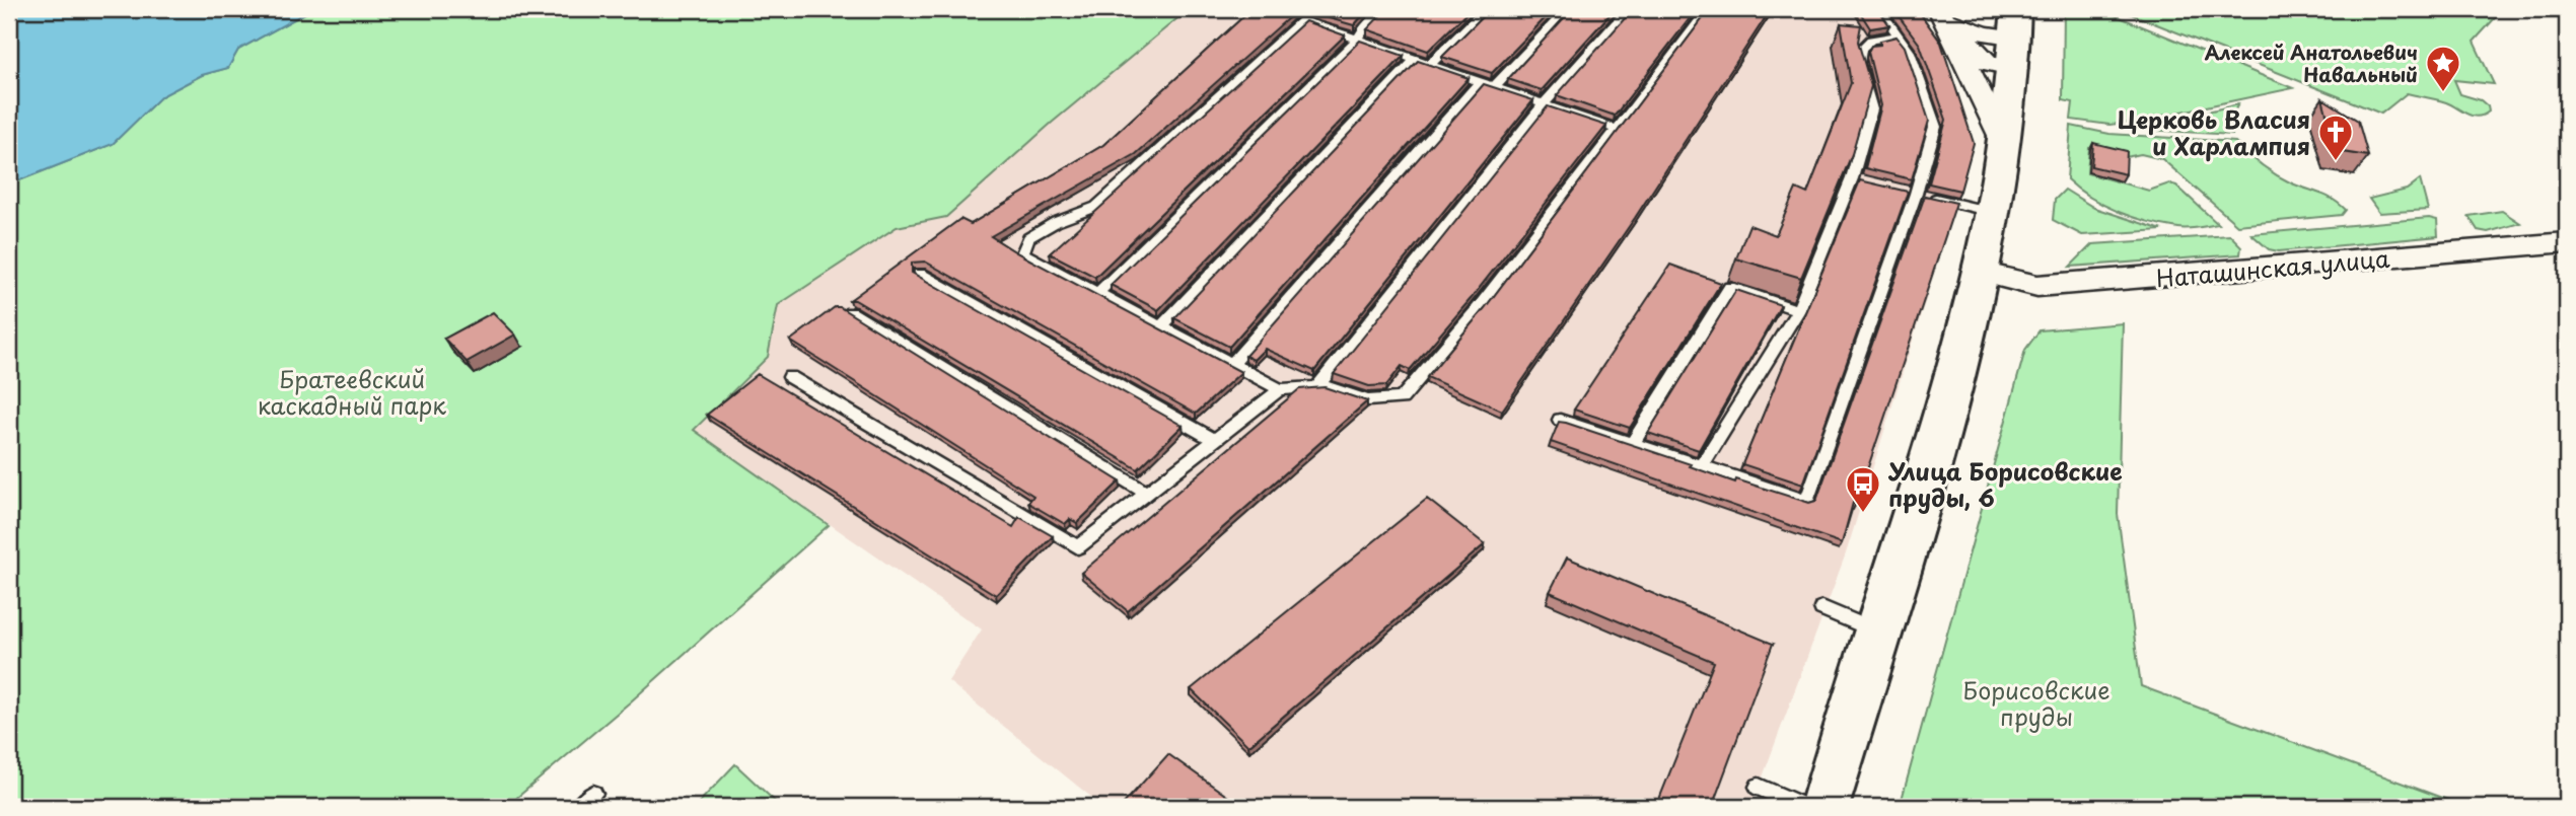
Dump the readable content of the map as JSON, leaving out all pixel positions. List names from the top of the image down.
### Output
{
  "streets": {
    "street": ["Наташинская улица"]
  },
  "parks": ["Братеевский каскадный парк", "Борисовские пруды"],
  "places": {
    "place": ["Алексей Анатольевич Навальный"],
    "church": ["Церковь Власия и Харлампия"],
    "bus stop": ["Улица Борисовские пруды, 6"]
  }
}
